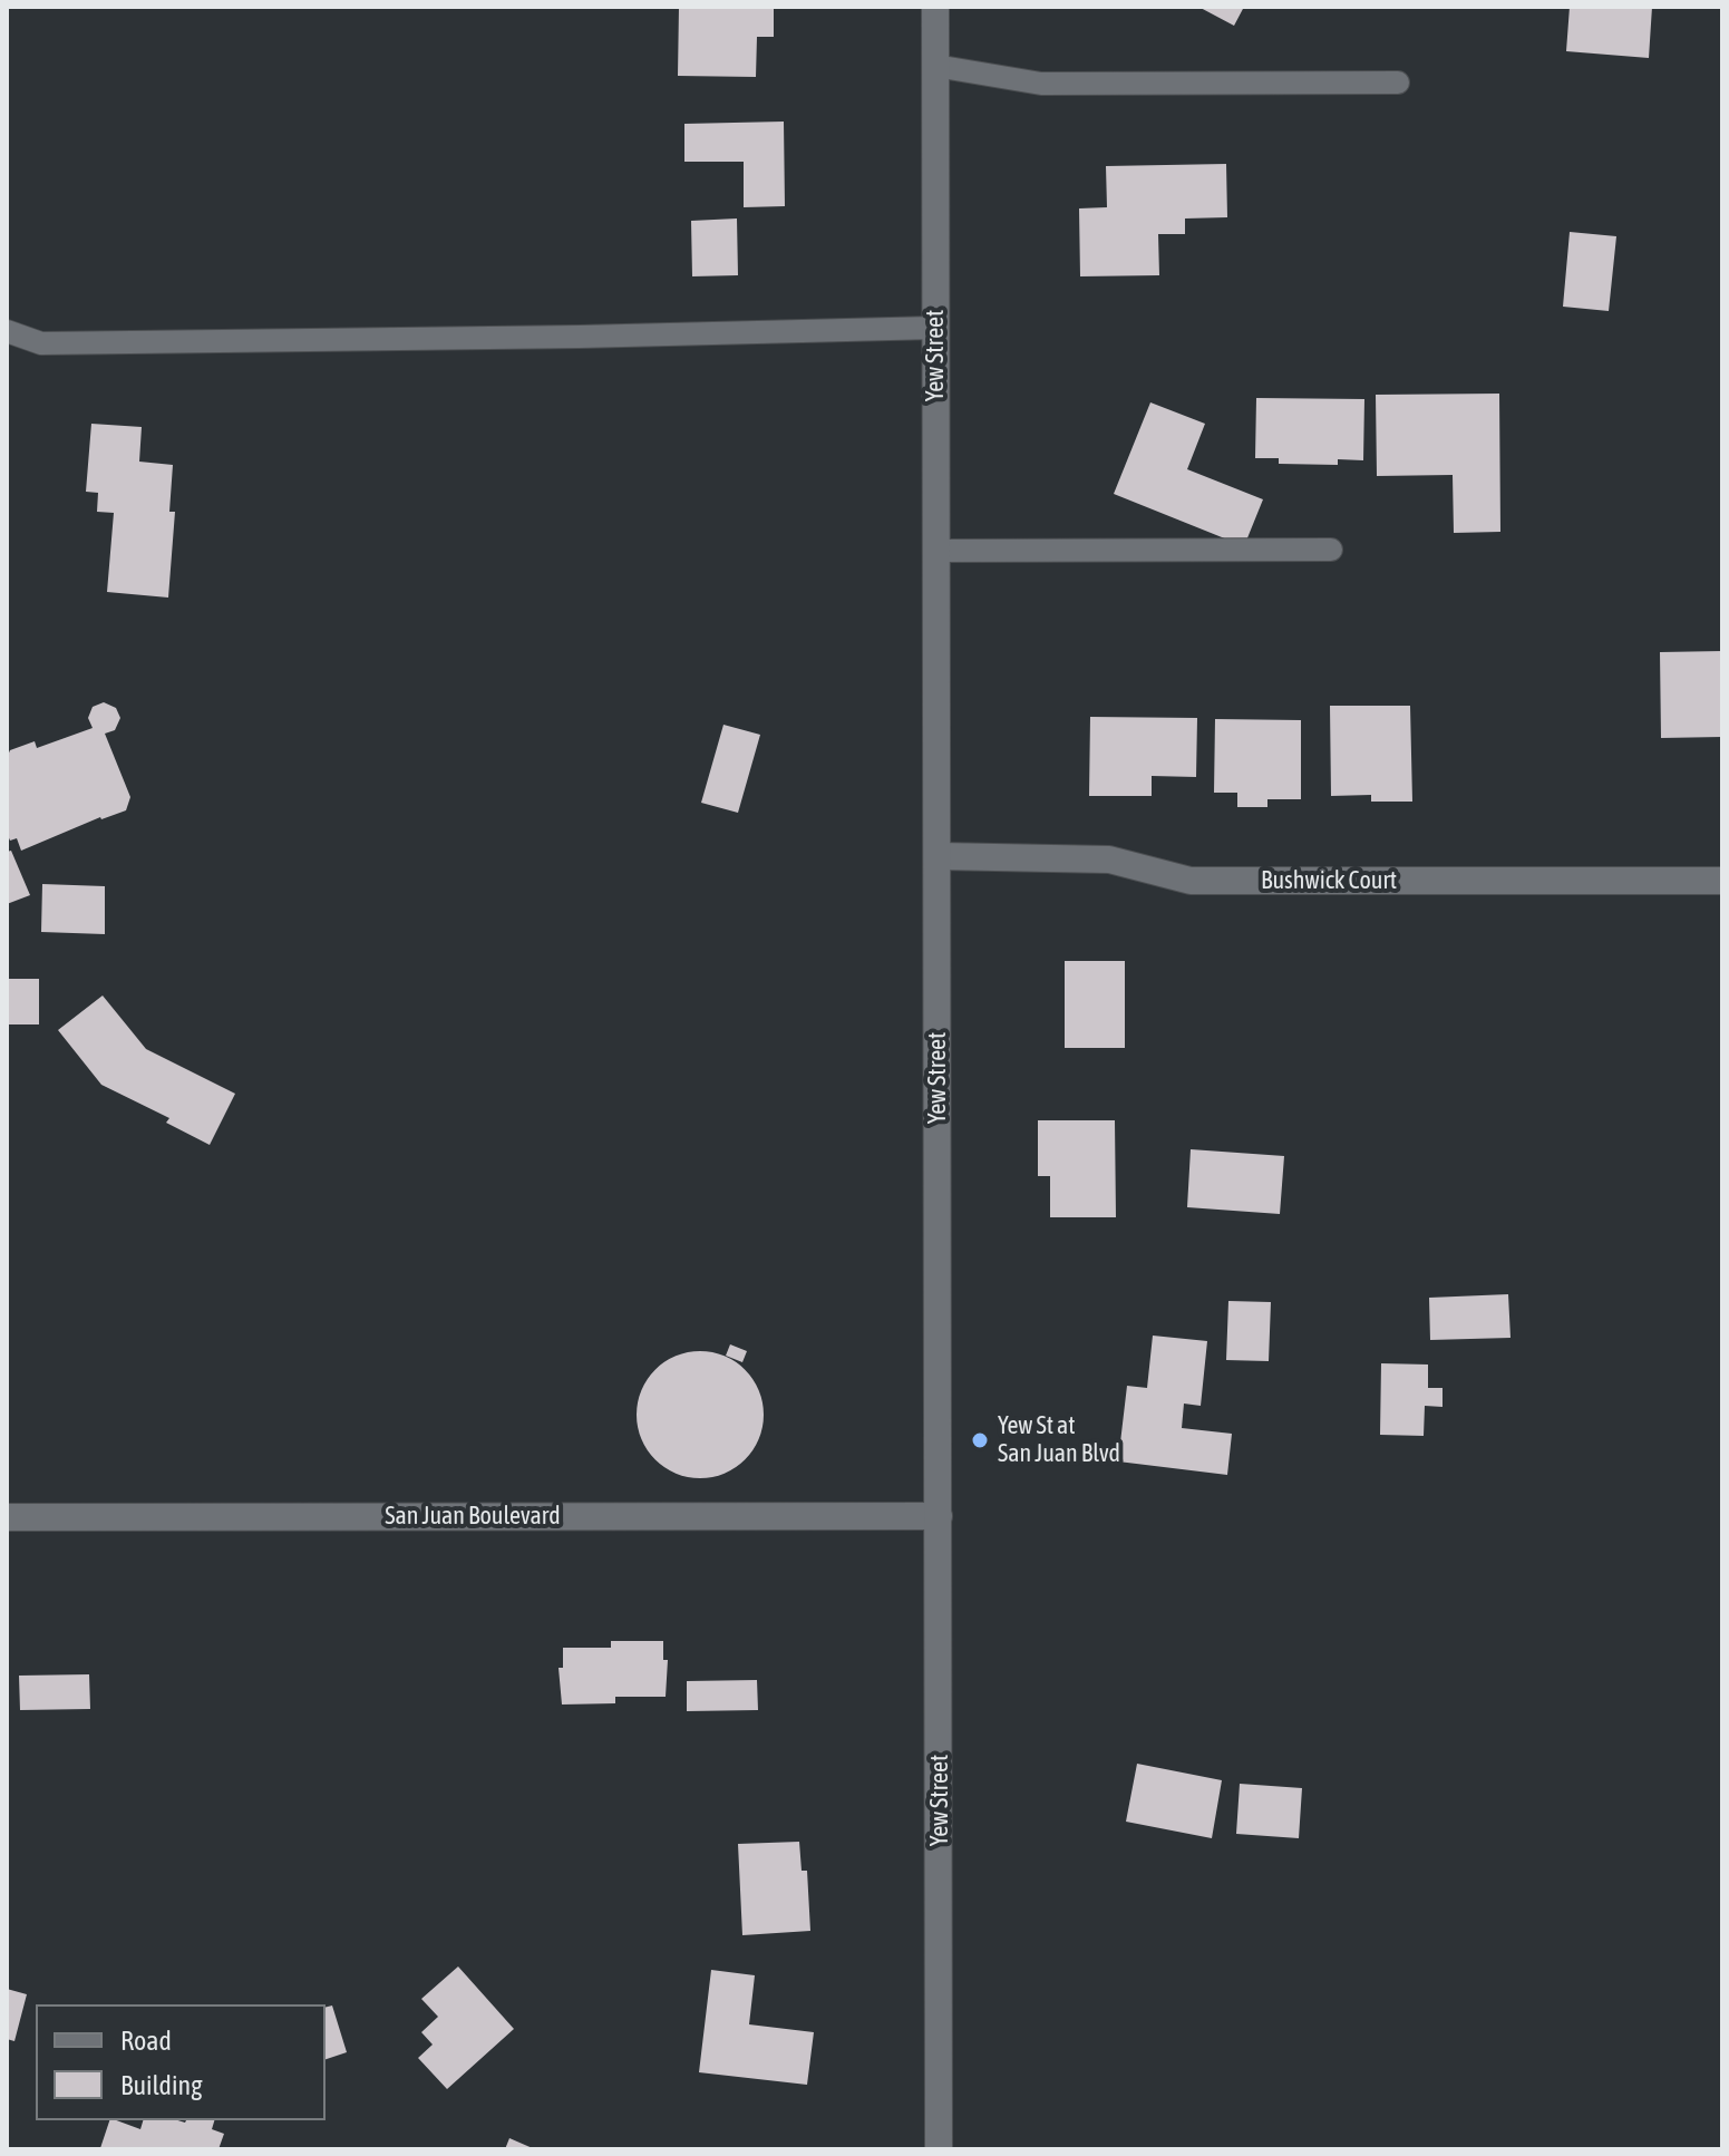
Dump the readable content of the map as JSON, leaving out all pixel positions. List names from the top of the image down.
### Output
{
  "streets": {
    "street": ["Yew Street", "Bushwick Court", "San Juan Boulevard"]
  },
  "crossings": [
    ["Yew Street", "Bushwick Court"],
    ["Yew Street", "San Juan Boulevard"]
  ],
  "places": ["Yew St at San Juan Blvd"],
  "legend": ["Road", "Building"]
}
